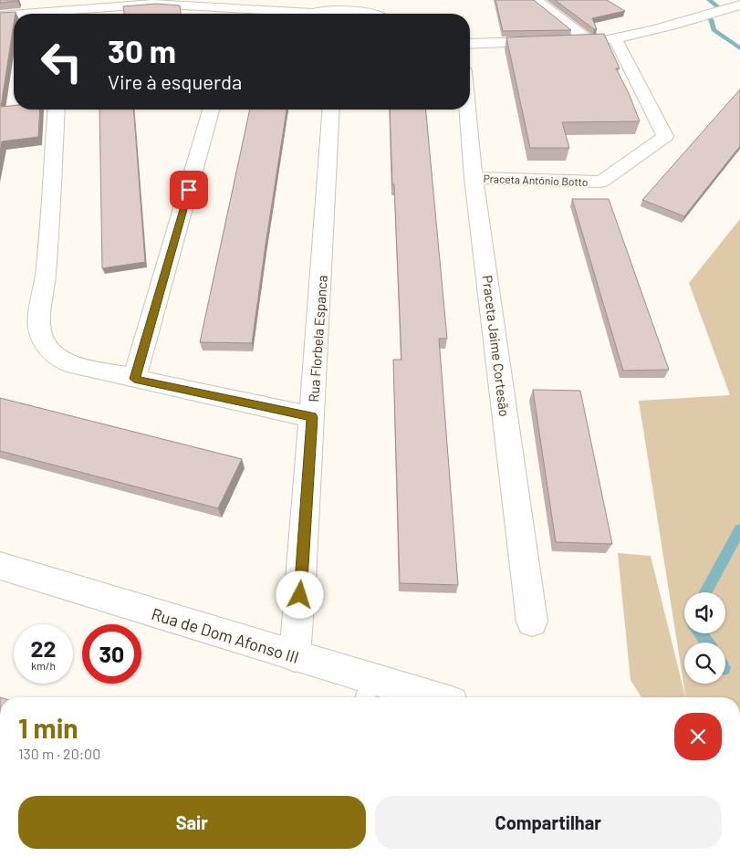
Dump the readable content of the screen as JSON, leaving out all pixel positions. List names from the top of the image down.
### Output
{
  "streets": {
    "street": [
      "Praceta António Botto",
      "Rua Florbela Espanca",
      "Praceta Jaime Cortesão",
      "Rua de Dom Afonso III"
    ]
  },
  "crossings": [
    ["Praceta António Botto", "Praceta Jaime Cortesão"],
    ["Rua Florbela Espanca", "Rua de Dom Afonso III"]
  ],
  "page": {
    "turn": ["30 m", "Vire à esquerda"],
    "speed": "22 km/h",
    "limit": "30",
    "heading": ["1 min", "130 m · 20:00"],
    "buttons": ["Sair", "Compartilhar"]
  }
}
